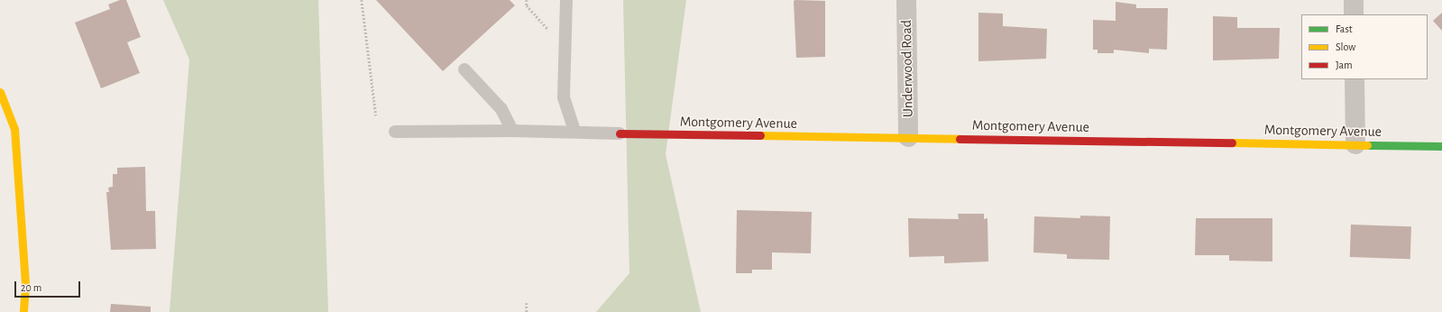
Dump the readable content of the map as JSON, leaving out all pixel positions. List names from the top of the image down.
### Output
{
  "streets": {
    "street": ["Underwood Road", "Montgomery Avenue"]
  },
  "crossings": [
    ["Underwood Road", "Montgomery Avenue"]
  ],
  "legend": ["Fast", "Slow", "Jam"],
  "scale_bar": "20 m"
}
